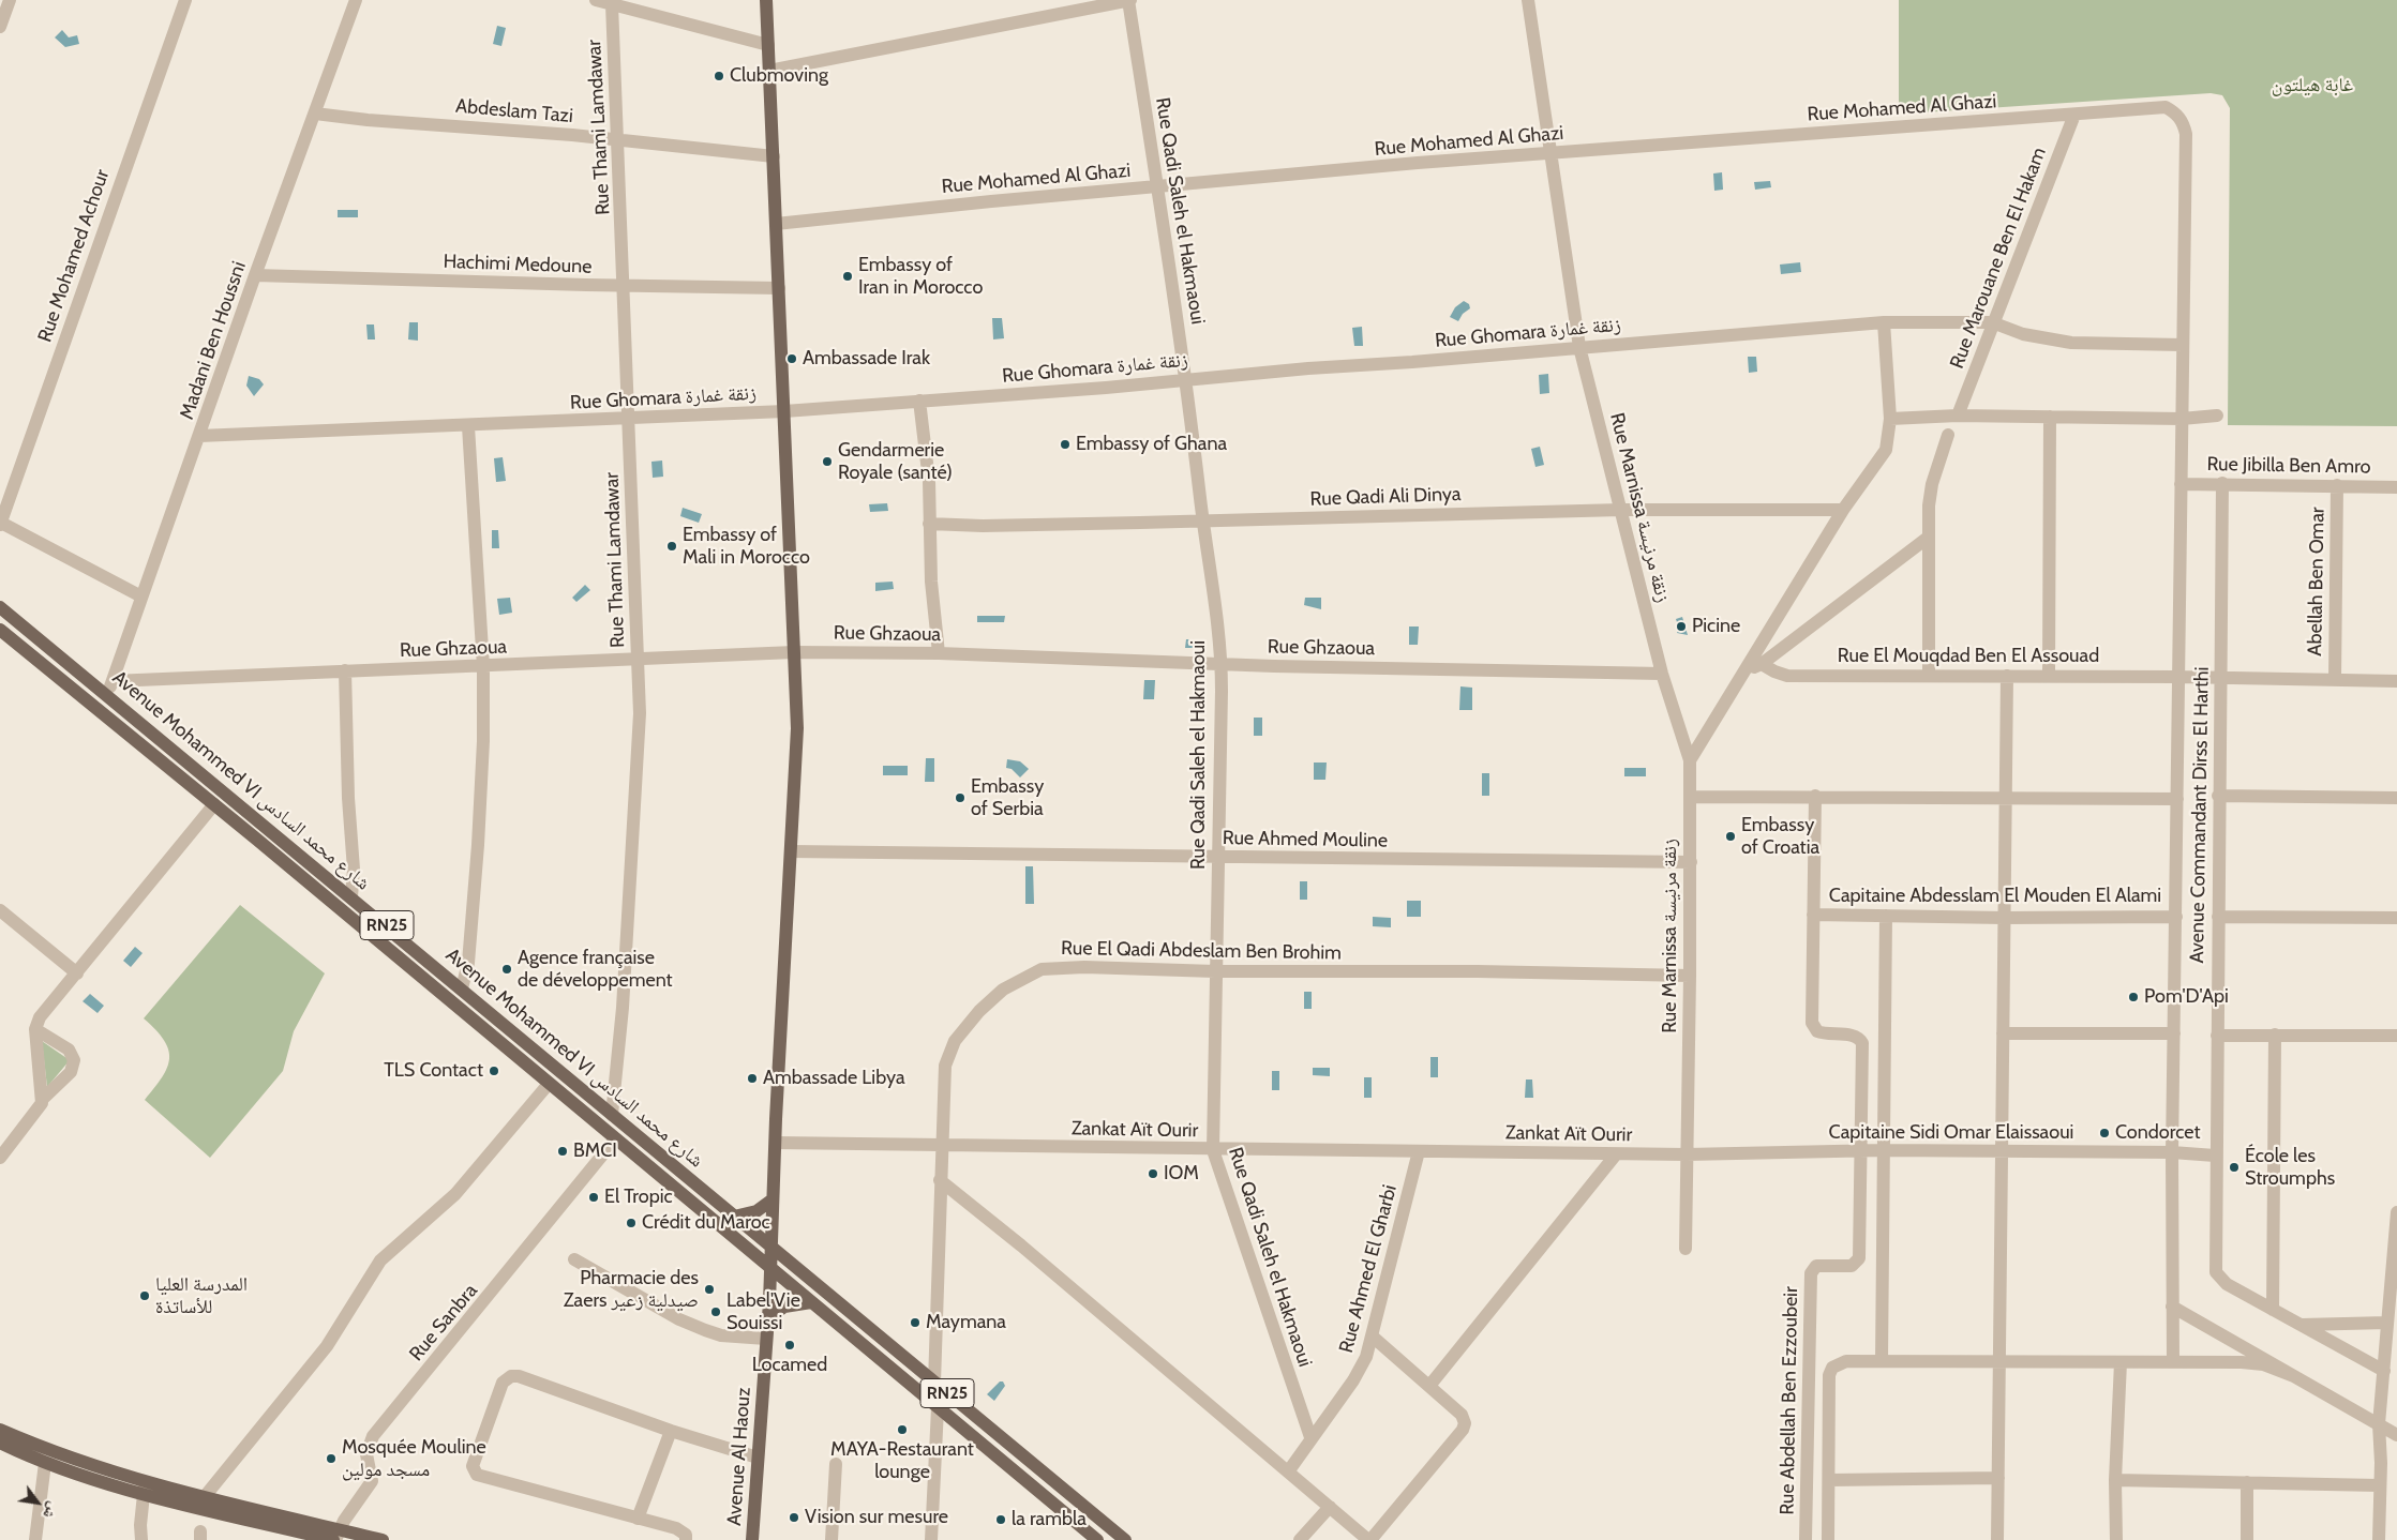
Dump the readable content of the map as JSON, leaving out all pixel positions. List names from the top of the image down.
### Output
{
  "streets": {
    "main road": ["Avenue Mohammed VI شارع محمد السادس", "RN25", "Avenue Al Haouz"],
    "street": [
      "Rue Mohamed Al Ghazi",
      "Abdeslam Tazi",
      "Rue Thami Lamdawar",
      "Rue Qadi Saleh el Hakmaoui",
      "Rue Mohamed Achour",
      "Rue Marouane Ben El Hakam",
      "Hachimi Medoune",
      "Rue Ghomara زنقة غمارة",
      "Madani Ben Houssni",
      "Rue Jibilla Ben Amro",
      "Rue Qadi Ali Dinya",
      "Rue Marnissa زنقة مرنيسة",
      "Abellah Ben Omar",
      "Rue Ghzaoua",
      "Rue El Mouqdad Ben El Assouad",
      "Avenue Commandant Dirss El Harthi",
      "Rue Ahmed Mouline",
      "Capitaine Abdesslam El Mouden El Alami",
      "Rue El Qadi Abdeslam Ben Brohim",
      "Zankat Aït Ourir",
      "Capitaine Sidi Omar Elaissaoui",
      "Rue Ahmed El Gharbi",
      "Rue Sanbra",
      "Rue Abdellah Ben Ezzoubeir"
    ]
  },
  "crossings": [
    ["Rue Mohamed Al Ghazi", "Rue Qadi Saleh el Hakmaoui"],
    ["Rue Mohamed Al Ghazi", "Rue Marouane Ben El Hakam"],
    ["Rue Mohamed Al Ghazi", "Rue Marnissa زنقة مرنيسة"],
    ["Rue Mohamed Al Ghazi", "Avenue Al Haouz"],
    ["Abdeslam Tazi", "Rue Thami Lamdawar"],
    ["Abdeslam Tazi", "Madani Ben Houssni"],
    ["Abdeslam Tazi", "Avenue Al Haouz"],
    ["Rue Thami Lamdawar", "Hachimi Medoune"],
    ["Rue Thami Lamdawar", "Rue Ghomara زنقة غمارة"],
    ["Rue Thami Lamdawar", "Rue Ghzaoua"],
    ["Rue Thami Lamdawar", "Avenue Mohammed VI شارع محمد السادس"],
    ["Rue Qadi Saleh el Hakmaoui", "Rue Ghomara زنقة غمارة"],
    ["Rue Qadi Saleh el Hakmaoui", "Rue Qadi Ali Dinya"],
    ["Rue Qadi Saleh el Hakmaoui", "Rue Ghzaoua"],
    ["Rue Qadi Saleh el Hakmaoui", "Rue Ahmed Mouline"],
    ["Rue Qadi Saleh el Hakmaoui", "Rue El Qadi Abdeslam Ben Brohim"],
    ["Rue Qadi Saleh el Hakmaoui", "Zankat Aït Ourir"],
    ["Rue Qadi Saleh el Hakmaoui", "Rue Ahmed El Gharbi"],
    ["Rue Marouane Ben El Hakam", "Rue Ghomara زنقة غمارة"],
    ["Hachimi Medoune", "Madani Ben Houssni"],
    ["Hachimi Medoune", "Avenue Al Haouz"],
    ["Rue Ghomara زنقة غمارة", "Madani Ben Houssni"],
    ["Rue Ghomara زنقة غمارة", "Rue Marnissa زنقة مرنيسة"],
    ["Rue Ghomara زنقة غمارة", "Avenue Al Haouz"],
    ["Madani Ben Houssni", "Rue Ghzaoua"],
    ["Madani Ben Houssni", "Avenue Mohammed VI شارع محمد السادس"],
    ["Rue Jibilla Ben Amro", "Abellah Ben Omar"],
    ["Rue Jibilla Ben Amro", "Avenue Commandant Dirss El Harthi"],
    ["Rue Qadi Ali Dinya", "Rue Marnissa زنقة مرنيسة"],
    ["Rue Marnissa زنقة مرنيسة", "Rue Ghzaoua"],
    ["Rue Marnissa زنقة مرنيسة", "Rue Ahmed Mouline"],
    ["Rue Marnissa زنقة مرنيسة", "Rue El Qadi Abdeslam Ben Brohim"],
    ["Rue Marnissa زنقة مرنيسة", "Zankat Aït Ourir"],
    ["Rue Marnissa زنقة مرنيسة", "Capitaine Sidi Omar Elaissaoui"],
    ["Abellah Ben Omar", "Rue El Mouqdad Ben El Assouad"],
    ["Rue Ghzaoua", "Avenue Al Haouz"],
    ["Rue El Mouqdad Ben El Assouad", "Avenue Commandant Dirss El Harthi"],
    ["Avenue Mohammed VI شارع محمد السادس", "RN25"],
    ["Avenue Mohammed VI شارع محمد السادس", "Rue El Qadi Abdeslam Ben Brohim"],
    ["Avenue Mohammed VI شارع محمد السادس", "Rue Sanbra"],
    ["Avenue Mohammed VI شارع محمد السادس", "Avenue Al Haouz"],
    ["Avenue Commandant Dirss El Harthi", "Capitaine Sidi Omar Elaissaoui"],
    ["Rue Ahmed Mouline", "Avenue Al Haouz"],
    ["Capitaine Abdesslam El Mouden El Alami", "Rue Abdellah Ben Ezzoubeir"],
    ["RN25", "Rue Sanbra"],
    ["Rue El Qadi Abdeslam Ben Brohim", "Zankat Aït Ourir"],
    ["Zankat Aït Ourir", "Capitaine Sidi Omar Elaissaoui"],
    ["Zankat Aït Ourir", "Rue Ahmed El Gharbi"],
    ["Zankat Aït Ourir", "Avenue Al Haouz"],
    ["Capitaine Sidi Omar Elaissaoui", "Rue Abdellah Ben Ezzoubeir"]
  ],
  "parks": ["غابة هيلتون"],
  "places": [
    "Clubmoving",
    "Embassy of Iran in Morocco",
    "Ambassade Irak",
    "Embassy of Ghana",
    "Gendarmerie Royale (santé)",
    "Embassy of Mali in Morocco",
    "Picine",
    "Embassy of Serbia",
    "Embassy of Croatia",
    "Agence française de développement",
    "Pom'D'Api",
    "TLS Contact",
    "Ambassade Libya",
    "Condorcet",
    "BMCI",
    "École les Stroumphs",
    "IOM",
    "El Tropic",
    "Crédit du Maroc",
    "Pharmacie des Zaers صيدلية زعير",
    "المدرسة العليا للأساتذة",
    "Label'Vie Souissi",
    "Maymana",
    "Locamed",
    "MAYA-Restaurant lounge",
    "Mosquée Mouline مسجد مولين",
    "Vision sur mesure",
    "la rambla"
  ],
  "north": "bottom right"
}
